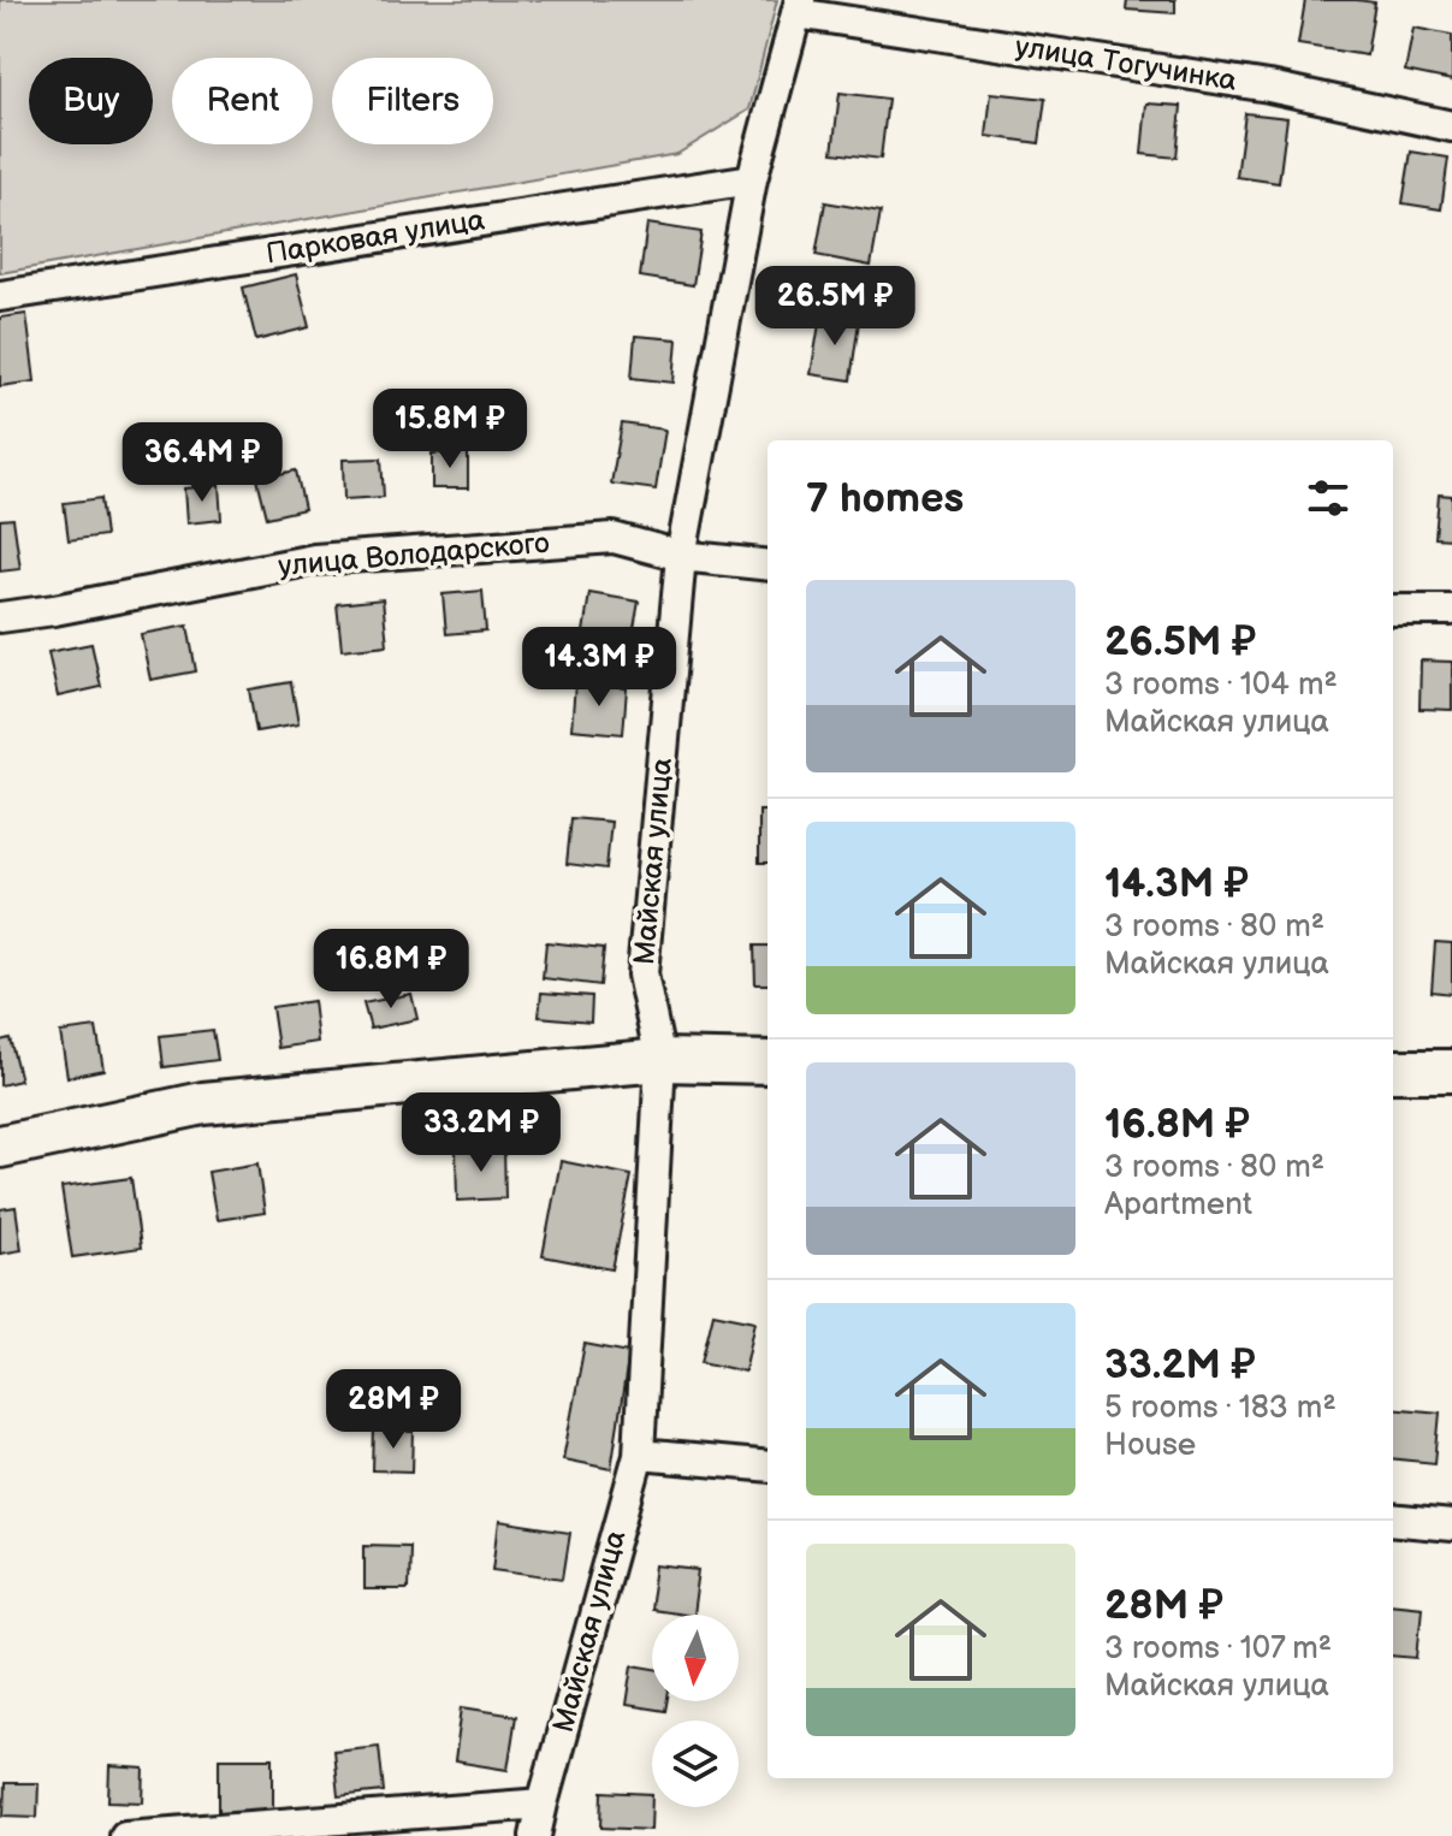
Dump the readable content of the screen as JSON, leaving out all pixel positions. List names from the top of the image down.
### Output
{
  "streets": {
    "street": [
      "улица Тогучинка",
      "Парковая улица",
      "улица Володарского",
      "Майская улица"
    ]
  },
  "crossings": [
    ["улица Тогучинка", "Майская улица"],
    ["Парковая улица", "Майская улица"],
    ["улица Володарского", "Майская улица"]
  ],
  "north": "bottom",
  "page": {
    "chip": ["Buy", "Rent", "Filters"],
    "price": [
      "26.5M ₽",
      "15.8M ₽",
      "36.4M ₽",
      "14.3M ₽",
      "16.8M ₽",
      "33.2M ₽",
      "28M ₽"
    ],
    "heading": "7 homes",
    "list": [
      {
        "name": "26.5M ₽",
        "note": "3 rooms · 104 m² · Майская улица"
      },
      {
        "name": "14.3M ₽",
        "note": "3 rooms · 80 m² · Майская улица"
      },
      {
        "name": "16.8M ₽",
        "note": "3 rooms · 80 m² · Apartment"
      },
      {
        "name": "33.2M ₽",
        "note": "5 rooms · 183 m² · House"
      },
      {
        "name": "28M ₽",
        "note": "3 rooms · 107 m² · Майская улица"
      }
    ]
  }
}
